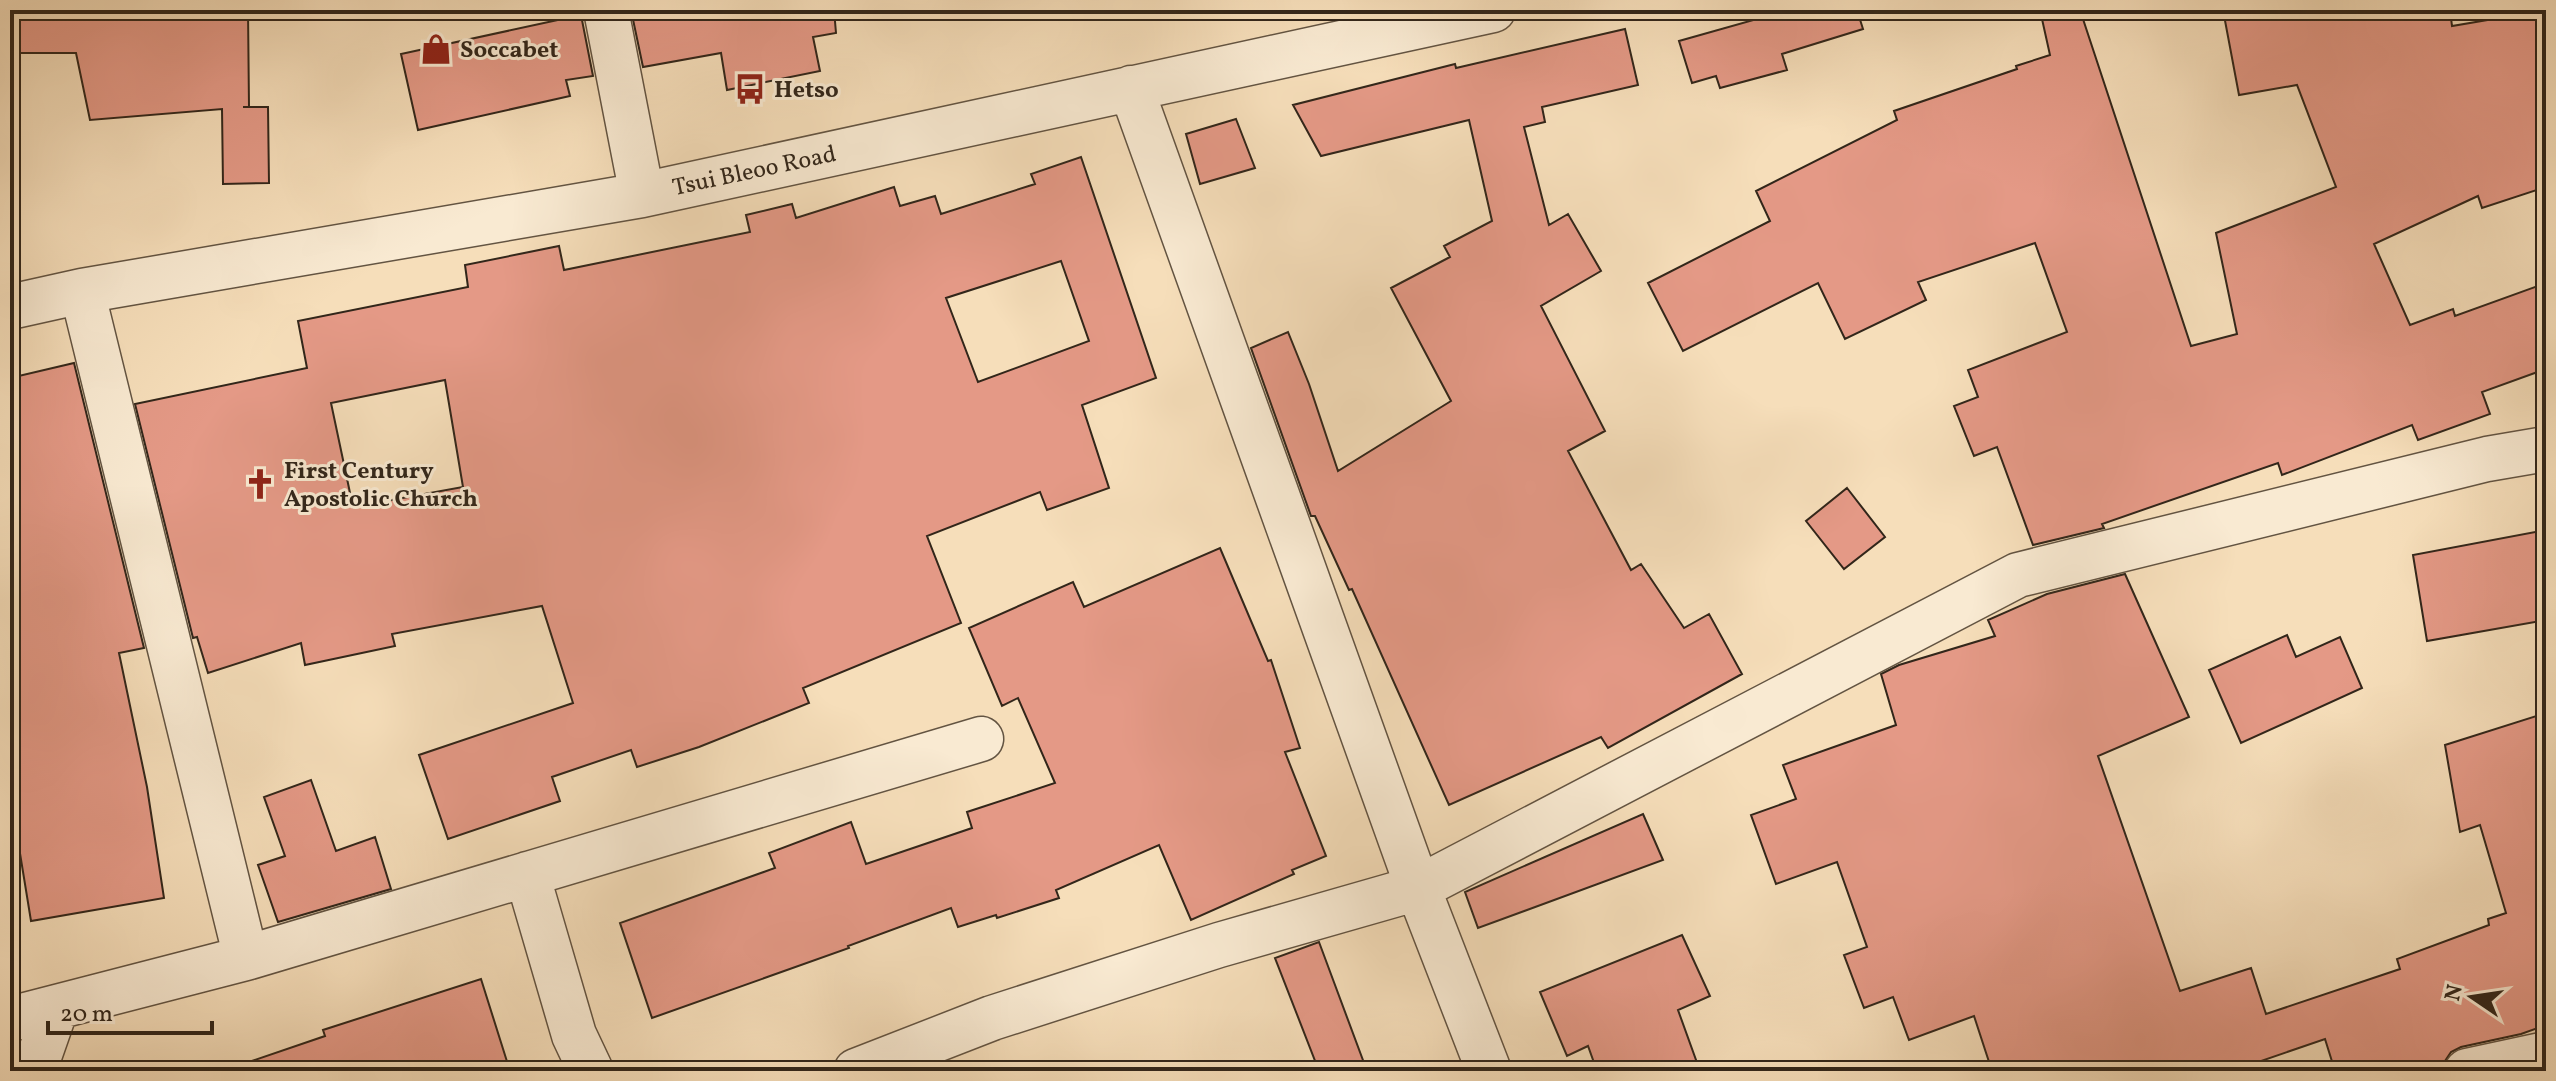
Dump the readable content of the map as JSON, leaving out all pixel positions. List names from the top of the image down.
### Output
{
  "streets": {
    "street": ["Tsui Bleoo Road"]
  },
  "places": {
    "shop": ["Soccabet"],
    "bus stop": ["Hetso"],
    "church": ["First Century Apostolic Church"]
  },
  "scale_bar": "20 m",
  "north": "left"
}
